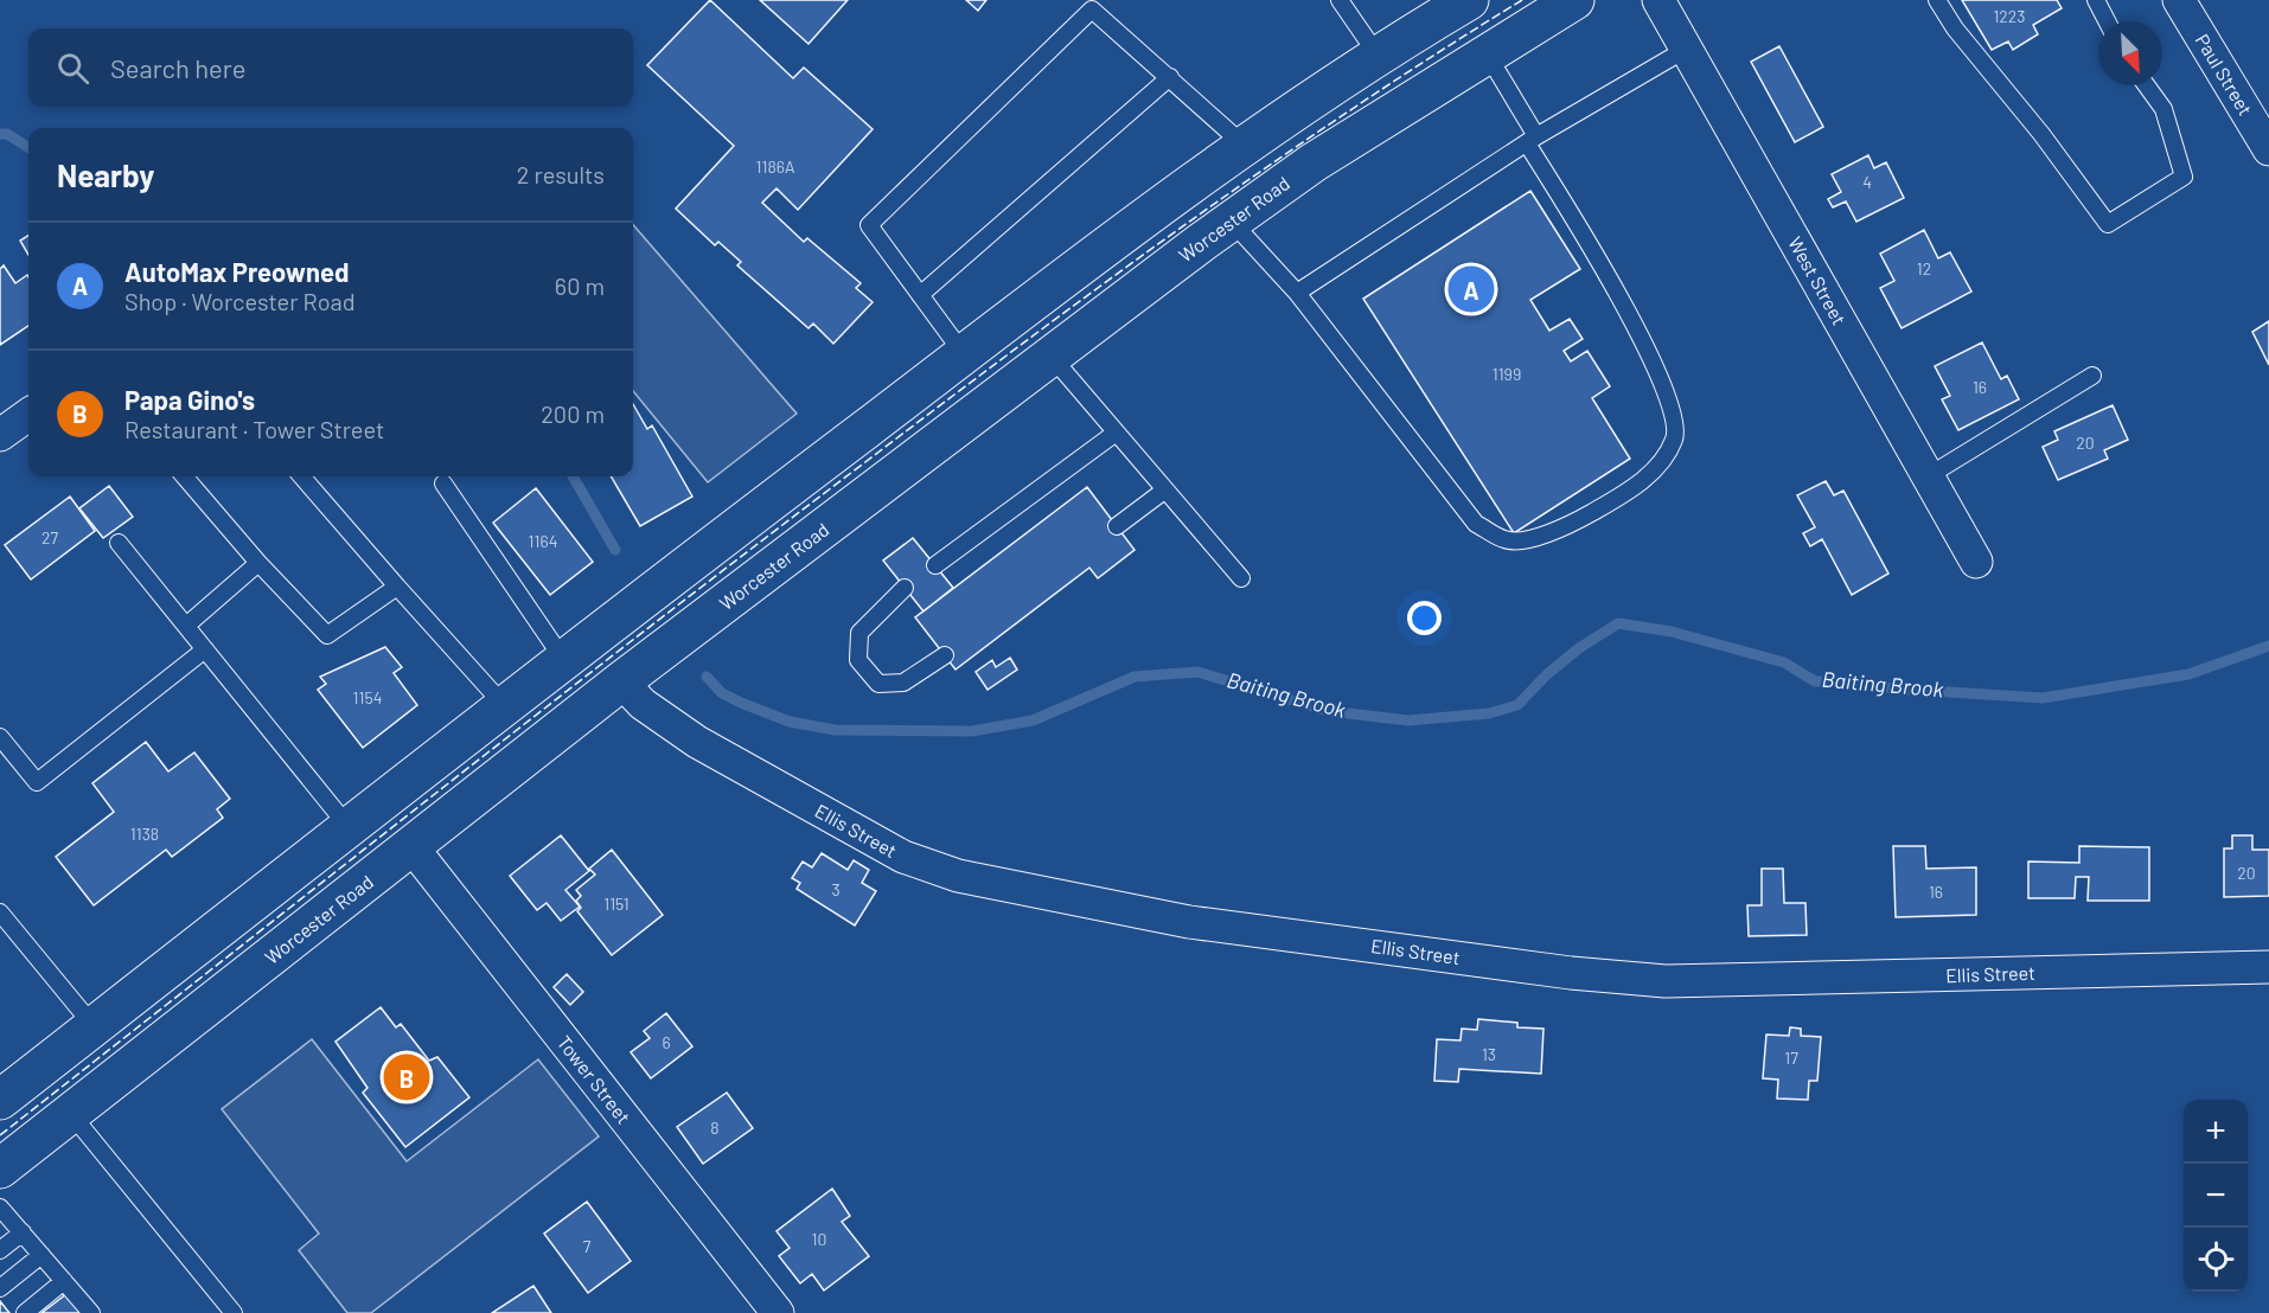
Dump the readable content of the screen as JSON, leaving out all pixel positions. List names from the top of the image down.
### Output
{
  "streets": {
    "highway": ["Worcester Road"],
    "street": [
      "Paul Street",
      "West Street",
      "Ellis Street",
      "Tower Street"
    ]
  },
  "crossings": [
    ["Worcester Road", "Ellis Street"],
    ["Worcester Road", "Tower Street"]
  ],
  "water": ["Baiting Brook"],
  "house_numbers": [
    "1223",
    "1186A",
    "4",
    "12",
    "1199",
    "16",
    "20",
    "27",
    "1164",
    "1154",
    "1138",
    "20",
    "3",
    "16",
    "1151",
    "6",
    "13",
    "17",
    "8",
    "10",
    "7"
  ],
  "north": "bottom right",
  "page": {
    "search": "Search here",
    "heading": ["Nearby", "2 results"],
    "list": [
      {
        "mark": "A",
        "name": "AutoMax Preowned",
        "note": "Shop · Worcester Road",
        "value": "60 m"
      },
      {
        "mark": "B",
        "name": "Papa Gino's",
        "note": "Restaurant · Tower Street",
        "value": "200 m"
      }
    ],
    "pins": ["A", "B"],
    "map_buttons": ["+", "−"]
  }
}
